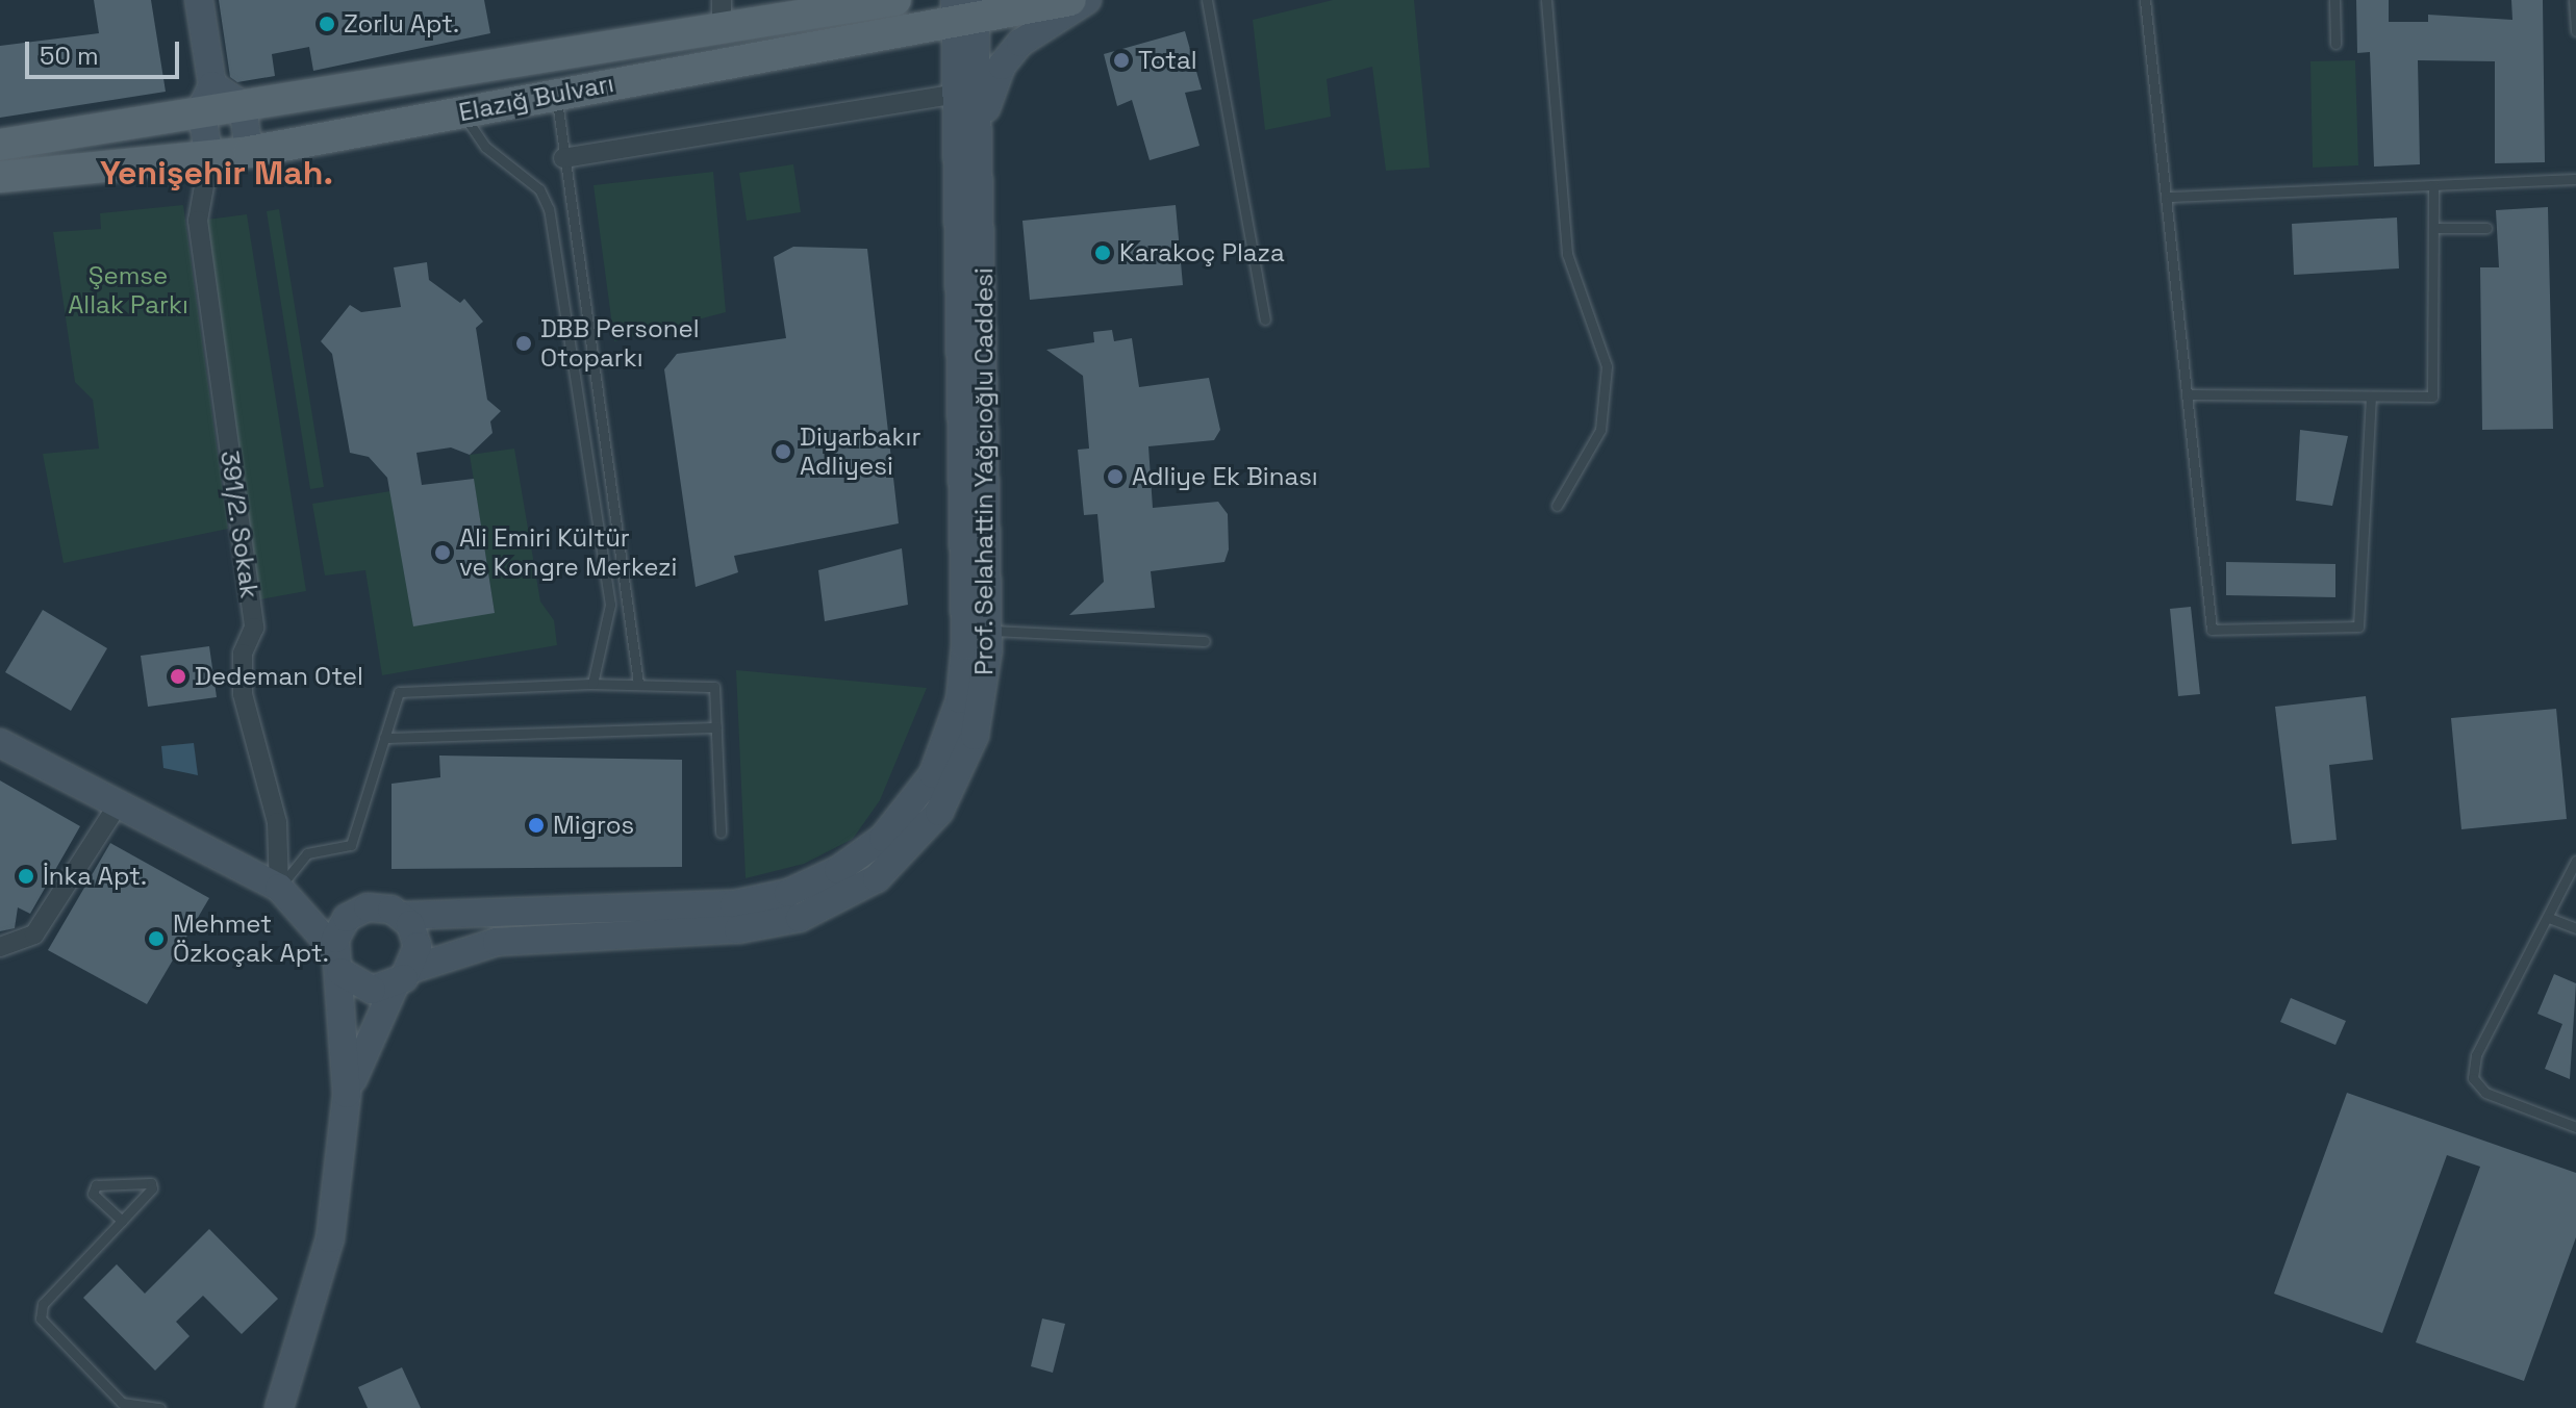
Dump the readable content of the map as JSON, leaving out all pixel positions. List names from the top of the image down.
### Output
{
  "streets": {
    "main road": ["Elazığ Bulvarı"],
    "street": ["Prof. Selahattin Yağcıoğlu Caddesi", "391/2. Sokak"]
  },
  "crossings": [
    ["Elazığ Bulvarı", "Prof. Selahattin Yağcıoğlu Caddesi"],
    ["Elazığ Bulvarı", "391/2. Sokak"]
  ],
  "districts": ["Yenişehir Mah."],
  "parks": ["Şemse Allak Parkı"],
  "places": [
    "Zorlu Apt.",
    "Total",
    "Karakoç Plaza",
    "DBB Personel Otoparkı",
    "Diyarbakır Adliyesi",
    "Adliye Ek Binası",
    "Ali Emiri Kültür ve Kongre Merkezi",
    "Dedeman Otel",
    "Migros",
    "İnka Apt.",
    "Mehmet Özkoçak Apt."
  ],
  "scale_bar": "50 m"
}
